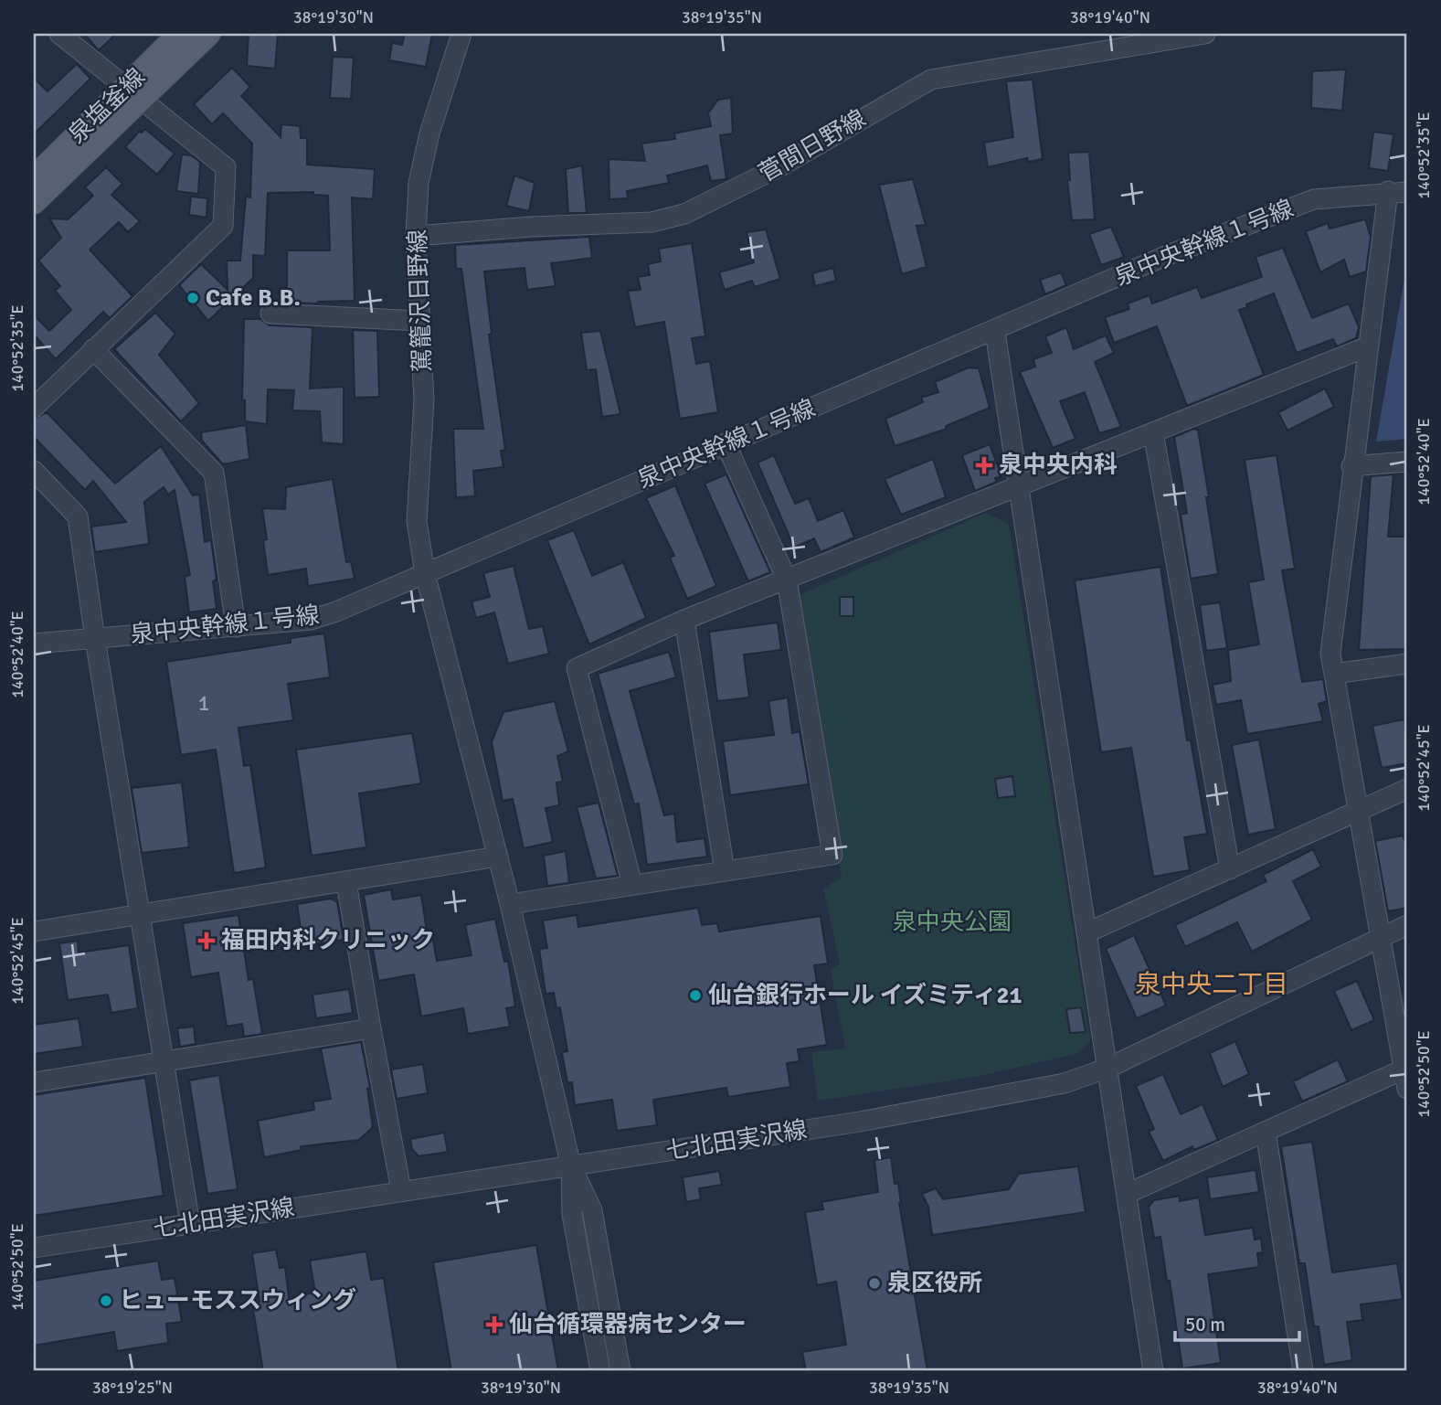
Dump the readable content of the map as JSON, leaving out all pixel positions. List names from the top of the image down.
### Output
{
  "streets": {
    "main road": ["泉塩釜線"],
    "street": [
      "菅間日野線",
      "泉中央幹線１号線",
      "駕籠沢日野線",
      "七北田実沢線"
    ]
  },
  "crossings": [
    ["菅間日野線", "駕籠沢日野線"],
    ["泉中央幹線１号線", "駕籠沢日野線"],
    ["駕籠沢日野線", "七北田実沢線"]
  ],
  "districts": ["泉中央二丁目"],
  "parks": ["泉中央公園"],
  "places": {
    "other": [
      "Cafe B.B.",
      "仙台銀行ホール イズミティ21",
      "泉区役所",
      "ヒューモススウィング"
    ],
    "health": ["泉中央内科", "福田内科クリニック", "仙台循環器病センター"]
  },
  "house_numbers": ["1"],
  "scale_bar": "50 m",
  "coordinates": [
    "38°19'30\"N",
    "38°19'35\"N",
    "38°19'40\"N",
    "140°52'35\"E",
    "140°52'40\"E",
    "140°52'45\"E",
    "140°52'50\"E",
    "38°19'25\"N"
  ]
}
